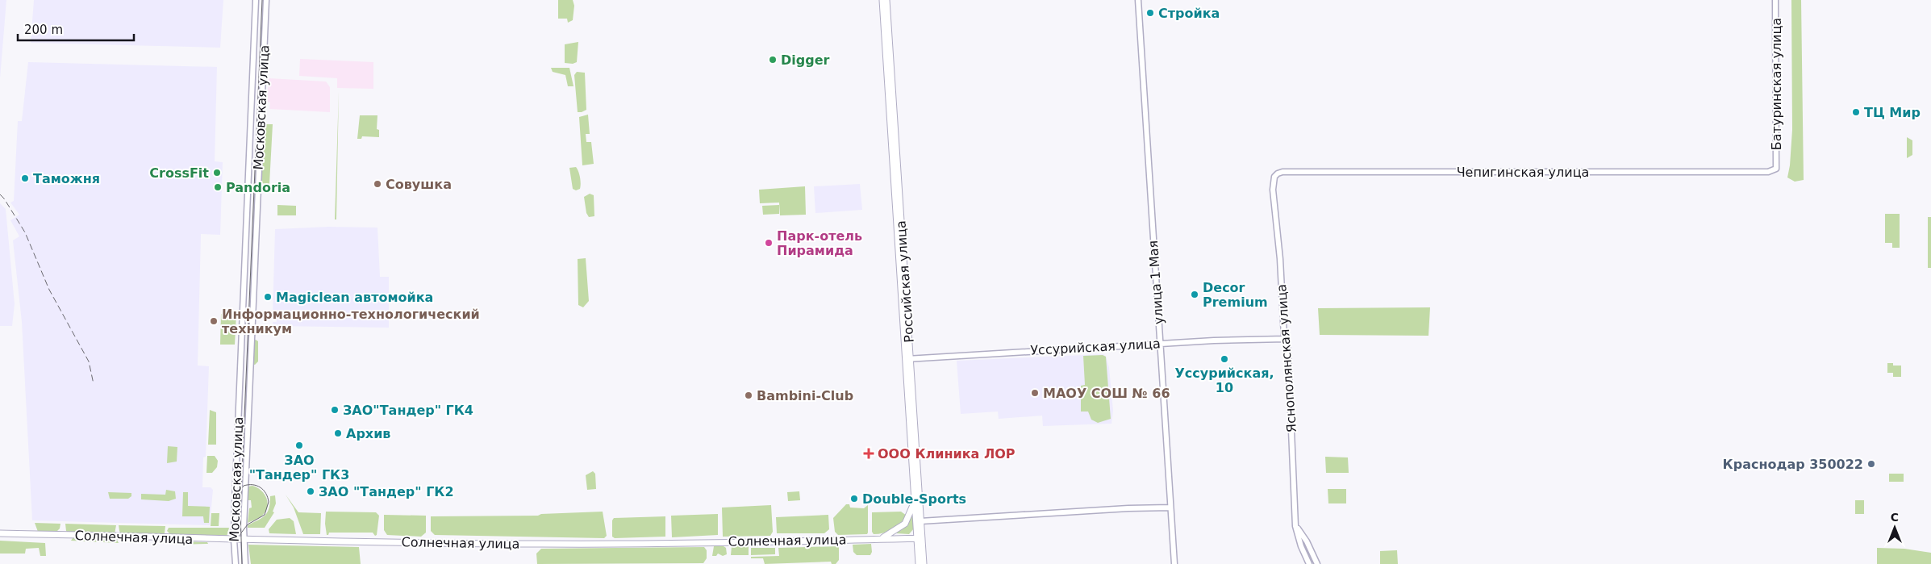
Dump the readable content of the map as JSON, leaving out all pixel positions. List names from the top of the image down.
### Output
{
  "streets": {
    "main road": ["Российская улица", "Солнечная улица"],
    "street": [
      "Батуринская улица",
      "Московская улица",
      "Чепигинская улица",
      "улица 1 Мая",
      "Уссурийская улица",
      "Яснополянская улица"
    ]
  },
  "crossings": [
    ["Батуринская улица", "Чепигинская улица"],
    ["Московская улица", "Солнечная улица"],
    ["Чепигинская улица", "Яснополянская улица"],
    ["Российская улица", "Уссурийская улица"],
    ["Российская улица", "Солнечная улица"],
    ["улица 1 Мая", "Уссурийская улица"],
    ["Уссурийская улица", "Яснополянская улица"]
  ],
  "places": {
    "other": [
      "Стройка",
      "Digger",
      "ТЦ Мир",
      "CrossFit",
      "Таможня",
      "Совушка",
      "Pandoria",
      "Парк-отель Пирамида",
      "Decor Premium",
      "Magiclean автомойка",
      "Информационно-технологический техникум",
      "Уссурийская, 10",
      "МАОУ СОШ № 66",
      "Bambini-Club",
      "ЗАО\"Тандер\" ГК4",
      "Архив",
      "ЗАО \"Тандер\" ГК3",
      "Краснодар 350022",
      "ЗАО \"Тандер\" ГК2",
      "Double-Sports"
    ],
    "health": ["ООО Клиника ЛОР"]
  },
  "scale_bar": "200 m",
  "north": "top"
}
